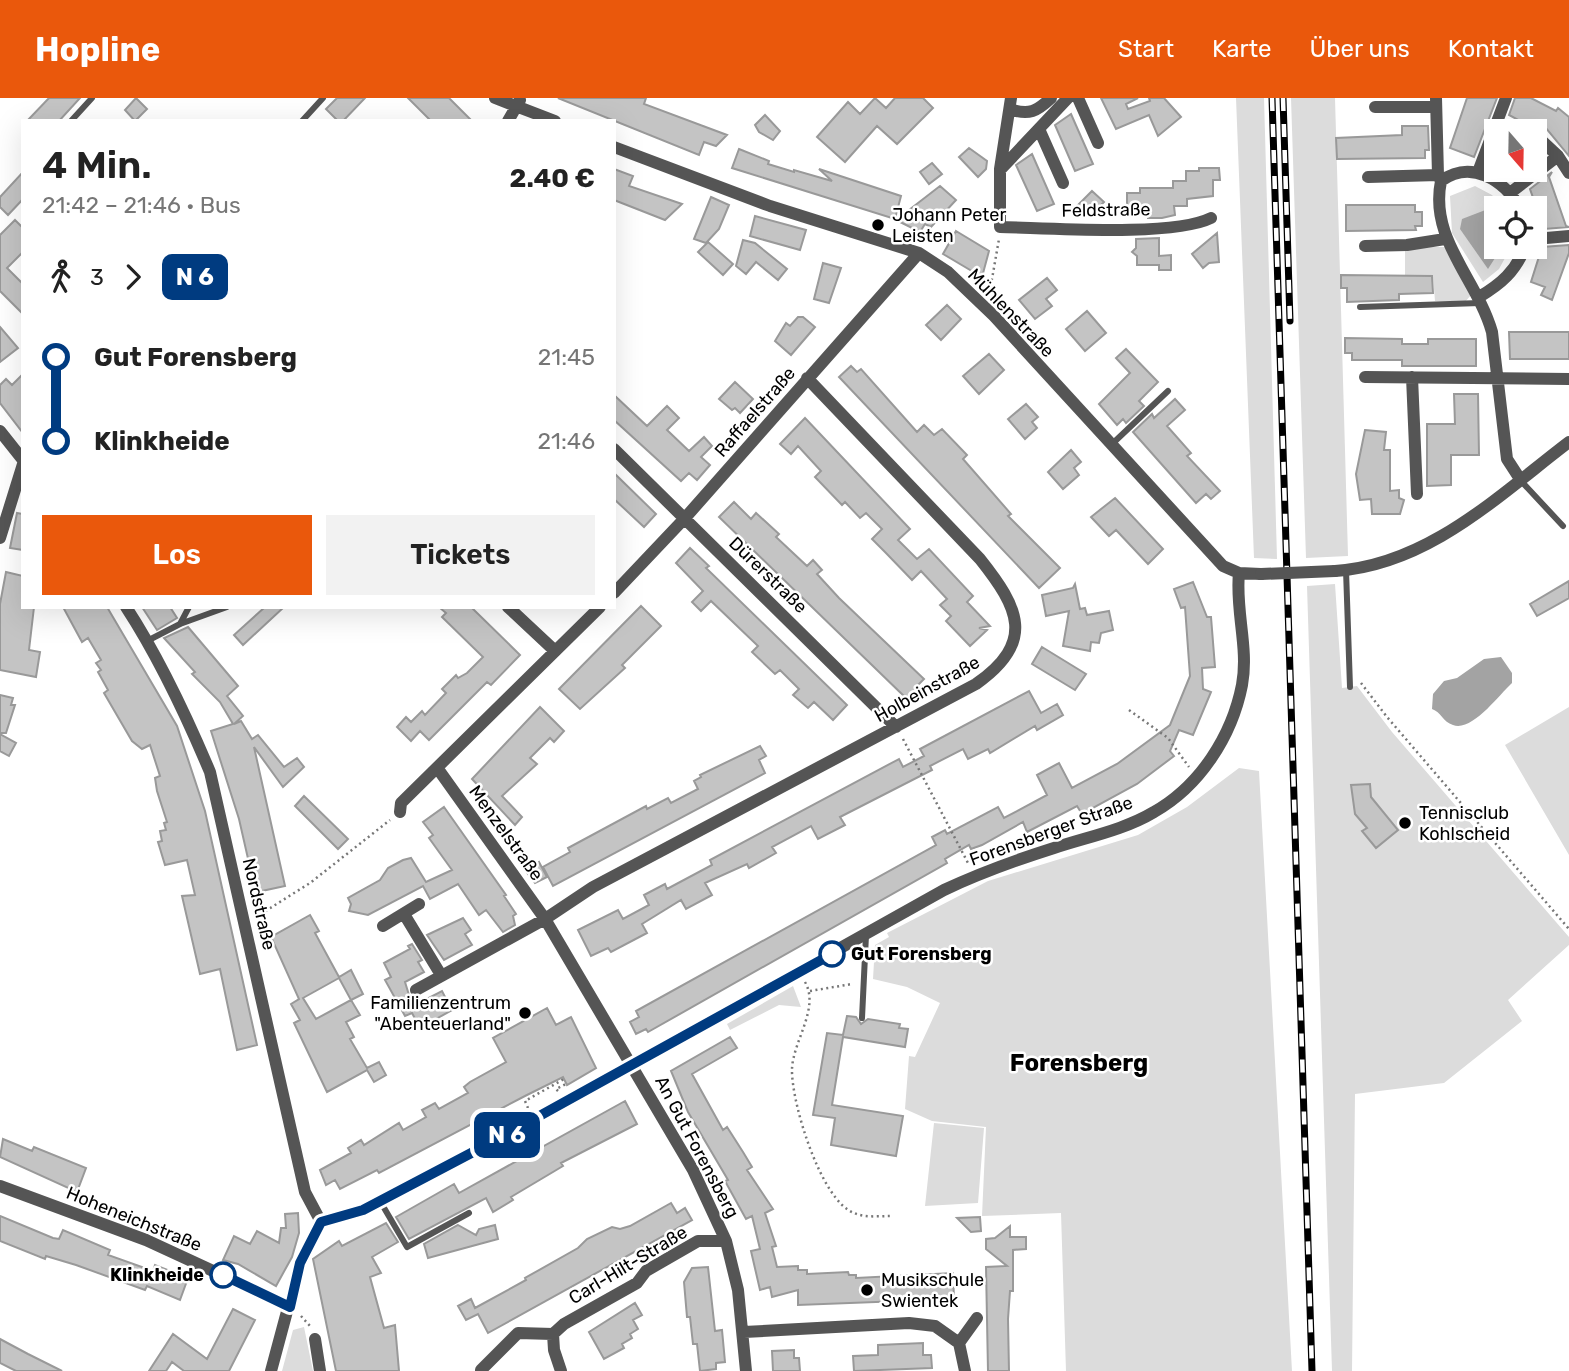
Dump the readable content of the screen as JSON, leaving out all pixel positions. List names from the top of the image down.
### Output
{
  "streets": {
    "street": [
      "Feldstraße",
      "Mühlenstraße",
      "Raffaelstraße",
      "Dürerstraße",
      "Holbeinstraße",
      "Forensberger Straße",
      "Menzelstraße",
      "Nordstraße",
      "An Gut Forensberg",
      "Hoheneichstraße",
      "Carl-Hilt-Straße"
    ]
  },
  "crossings": [
    ["Mühlenstraße", "Raffaelstraße"],
    ["Mühlenstraße", "Forensberger Straße"],
    ["Raffaelstraße", "Dürerstraße"],
    ["Raffaelstraße", "Holbeinstraße"],
    ["Dürerstraße", "Holbeinstraße"],
    ["Holbeinstraße", "Menzelstraße"],
    ["Forensberger Straße", "Menzelstraße"],
    ["Forensberger Straße", "Nordstraße"],
    ["Forensberger Straße", "An Gut Forensberg"],
    ["Menzelstraße", "An Gut Forensberg"],
    ["An Gut Forensberg", "Carl-Hilt-Straße"]
  ],
  "districts": ["Forensberg"],
  "places": [
    "Johann Peter Leisten",
    "Tennisclub Kohlscheid",
    "Gut Forensberg",
    "Familienzentrum \"Abenteuerland\"",
    "Klinkheide",
    "Musikschule Swientek"
  ],
  "north": "bottom",
  "page": {
    "header": "Hopline",
    "nav": [
      "Start",
      "Karte",
      "Über uns",
      "Kontakt"
    ],
    "on_map": "N 6",
    "heading": ["4 Min.", "21:42 – 21:46 · Bus", "2.40 €"],
    "legs": ["3", "N 6"],
    "list": [
      {
        "name": "Gut Forensberg",
        "value": "21:45"
      },
      {
        "name": "Klinkheide",
        "value": "21:46"
      }
    ],
    "buttons": ["Los", "Tickets"]
  }
}
